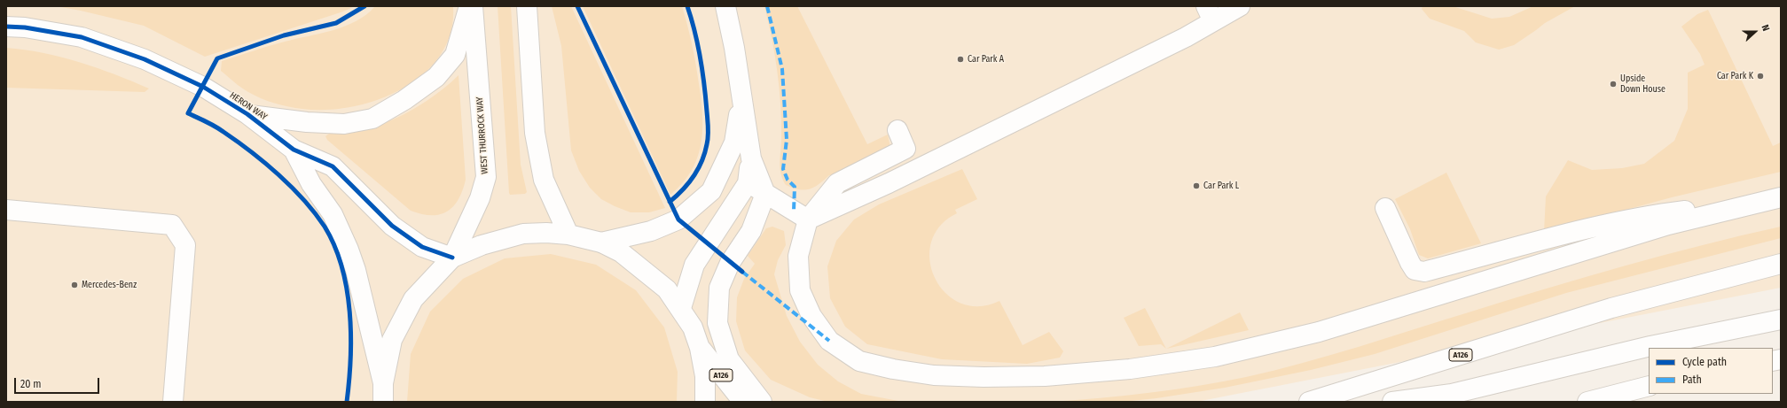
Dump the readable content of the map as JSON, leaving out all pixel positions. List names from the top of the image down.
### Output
{
  "streets": {
    "main road": ["HERON WAY", "WEST THURROCK WAY", "A126"]
  },
  "crossings": [
    ["HERON WAY", "WEST THURROCK WAY"]
  ],
  "places": [
    "Car Park A",
    "Car Park K",
    "Upside Down House",
    "Car Park L",
    "Mercedes-Benz"
  ],
  "legend": ["Cycle path", "Path"],
  "scale_bar": "20 m",
  "north": "right"
}
